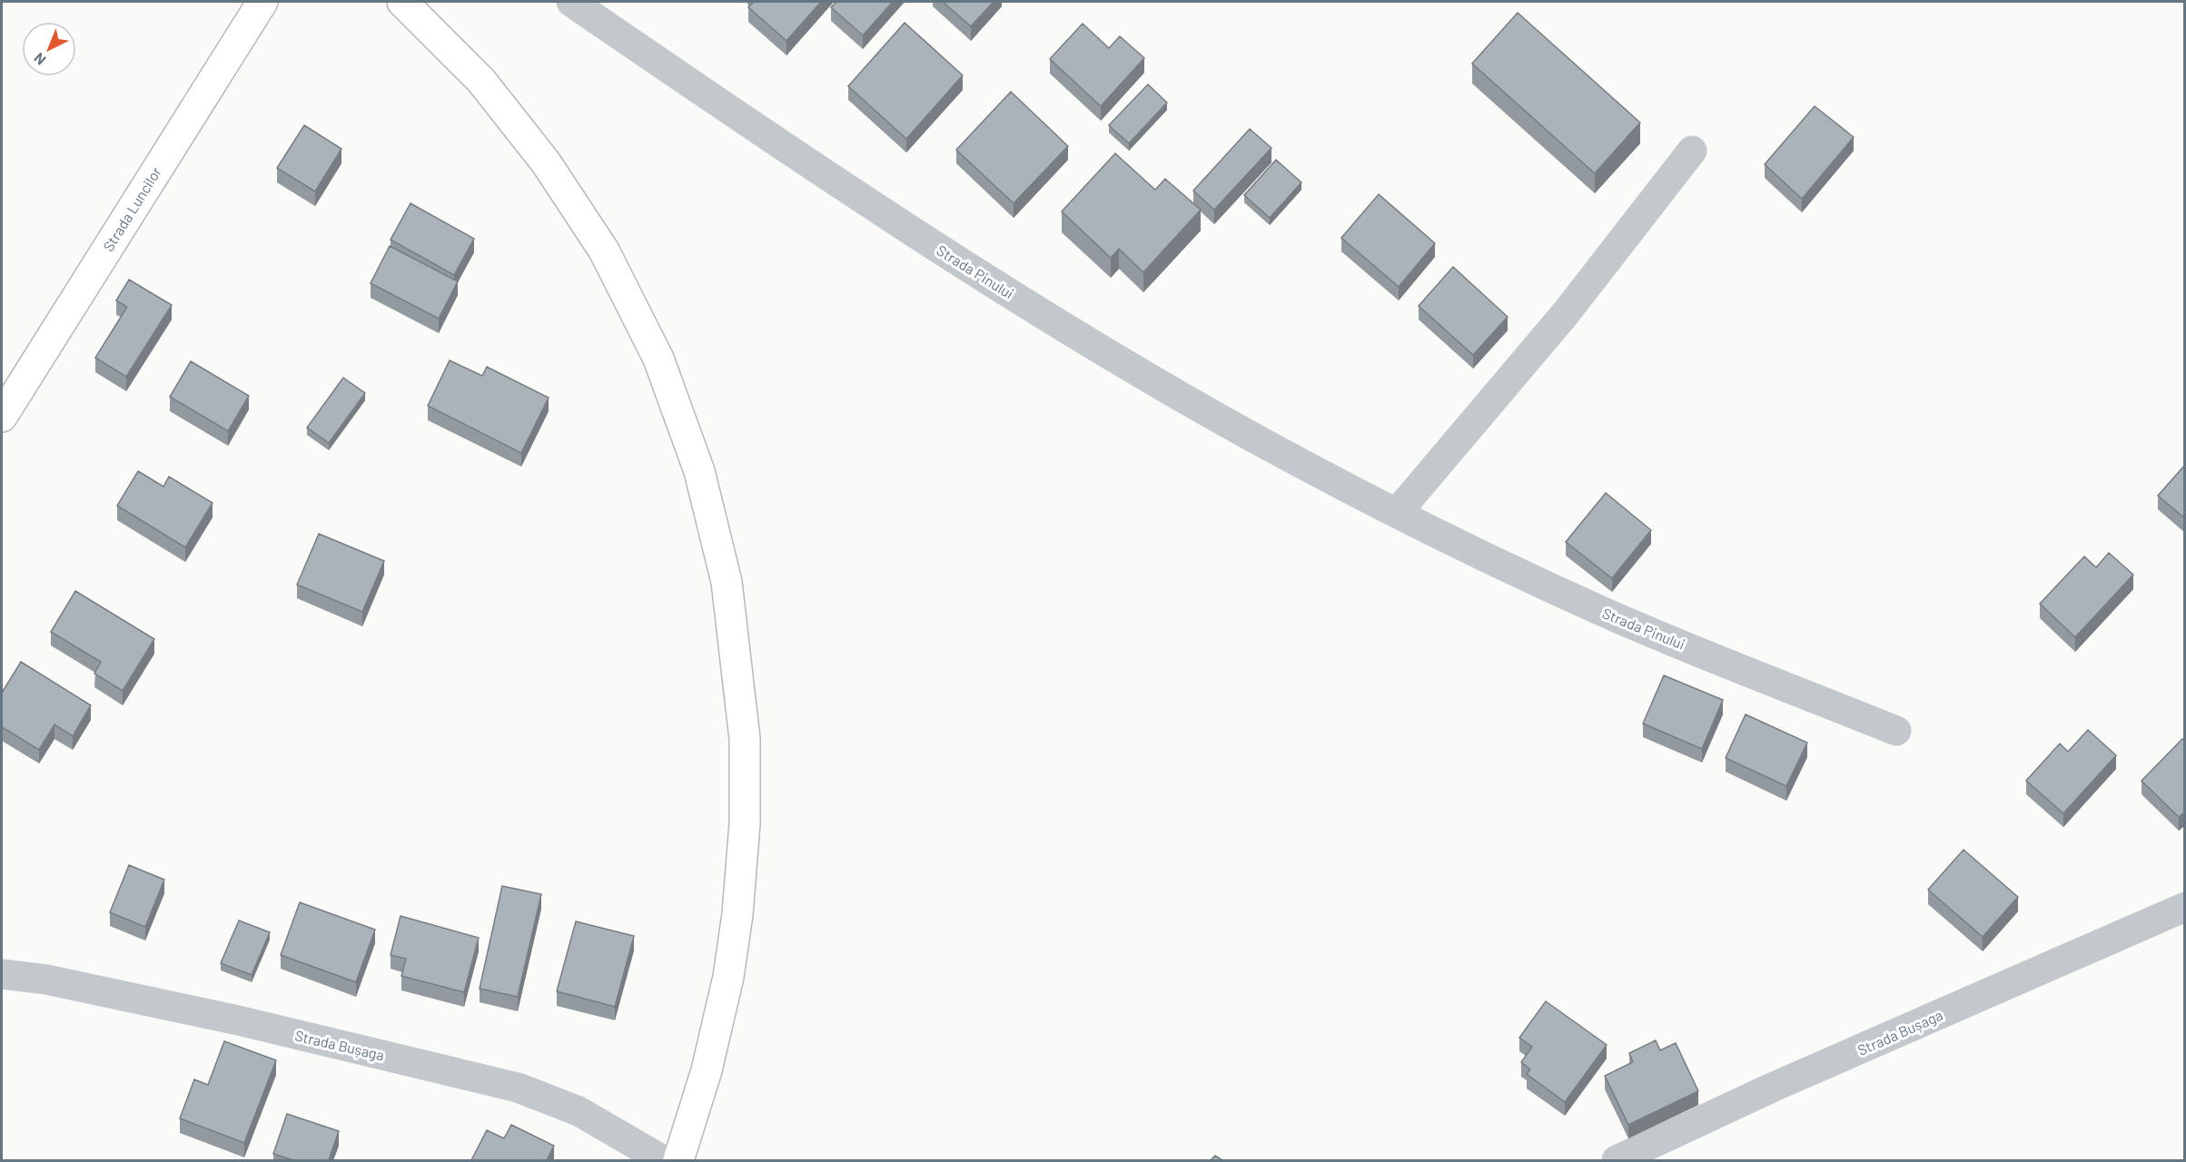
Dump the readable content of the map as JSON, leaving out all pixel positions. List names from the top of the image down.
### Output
{
  "streets": {
    "main road": ["Strada Luncilor"],
    "street": ["Strada Pinului", "Strada Bușaga"]
  },
  "north": "bottom left"
}
